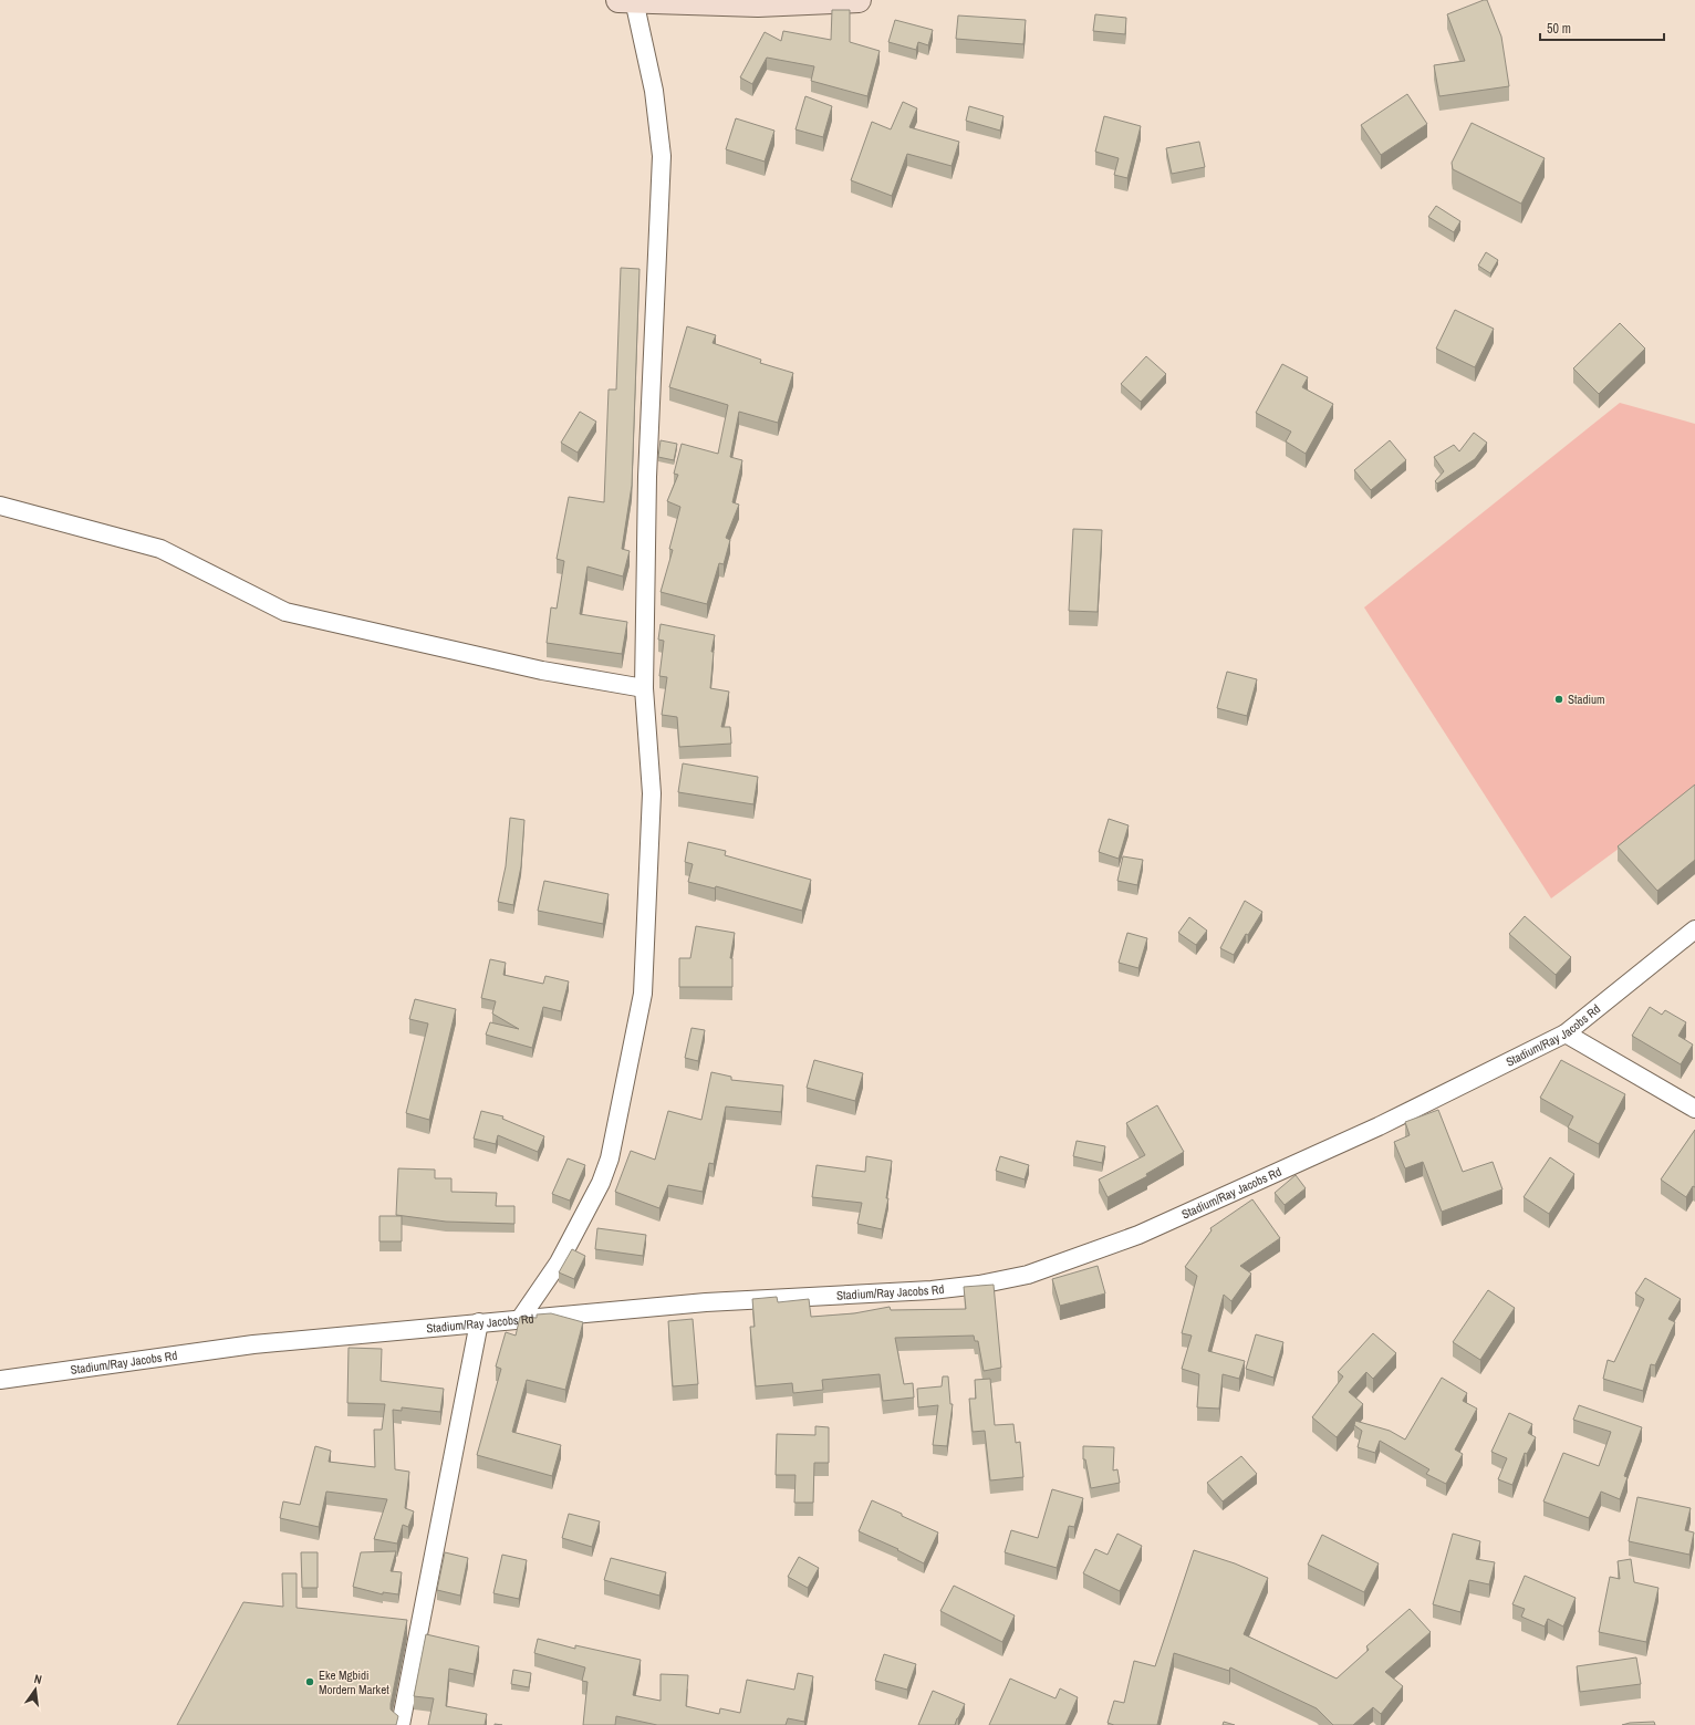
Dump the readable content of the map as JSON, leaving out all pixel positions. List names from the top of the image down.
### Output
{
  "streets": {
    "street": ["Stadium/Ray Jacobs Rd"]
  },
  "places": ["Stadium", "Eke Mgbidi Mordern Market"],
  "scale_bar": "50 m",
  "north": "top"
}
